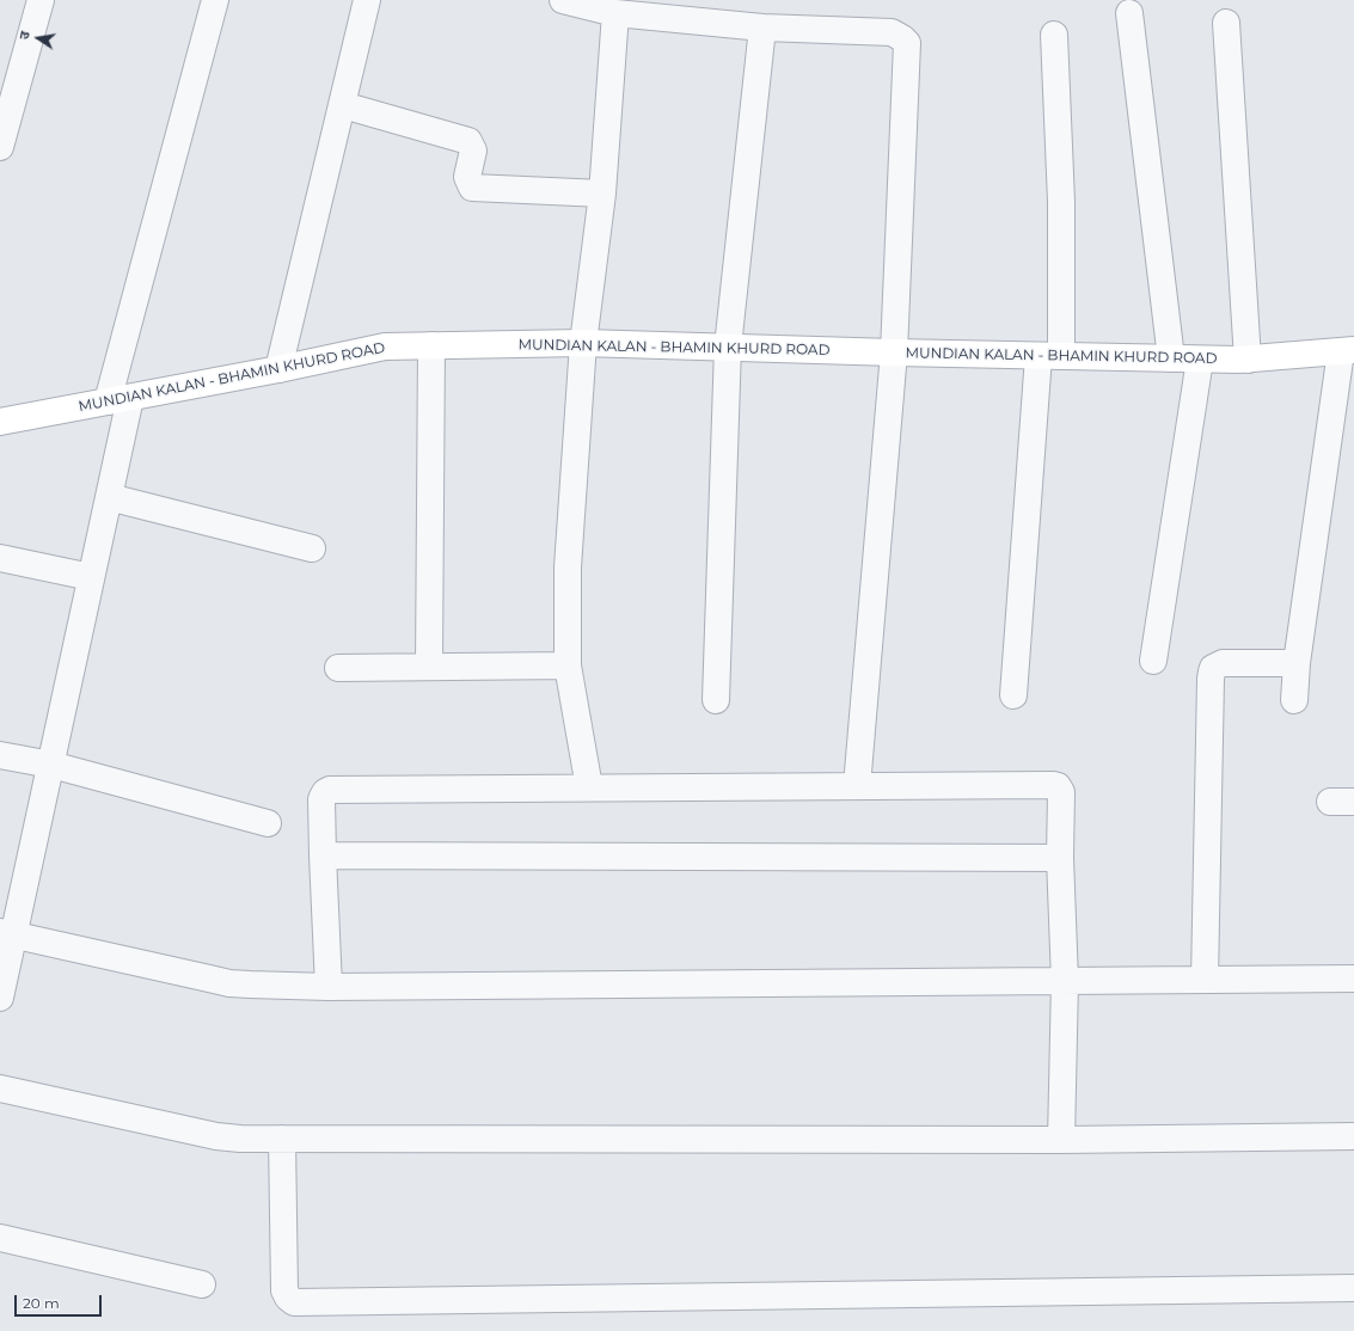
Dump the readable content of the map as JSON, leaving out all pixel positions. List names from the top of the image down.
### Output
{
  "streets": {
    "street": ["MUNDIAN KALAN - BHAMIN KHURD ROAD"]
  },
  "scale_bar": "20 m",
  "north": "left"
}
